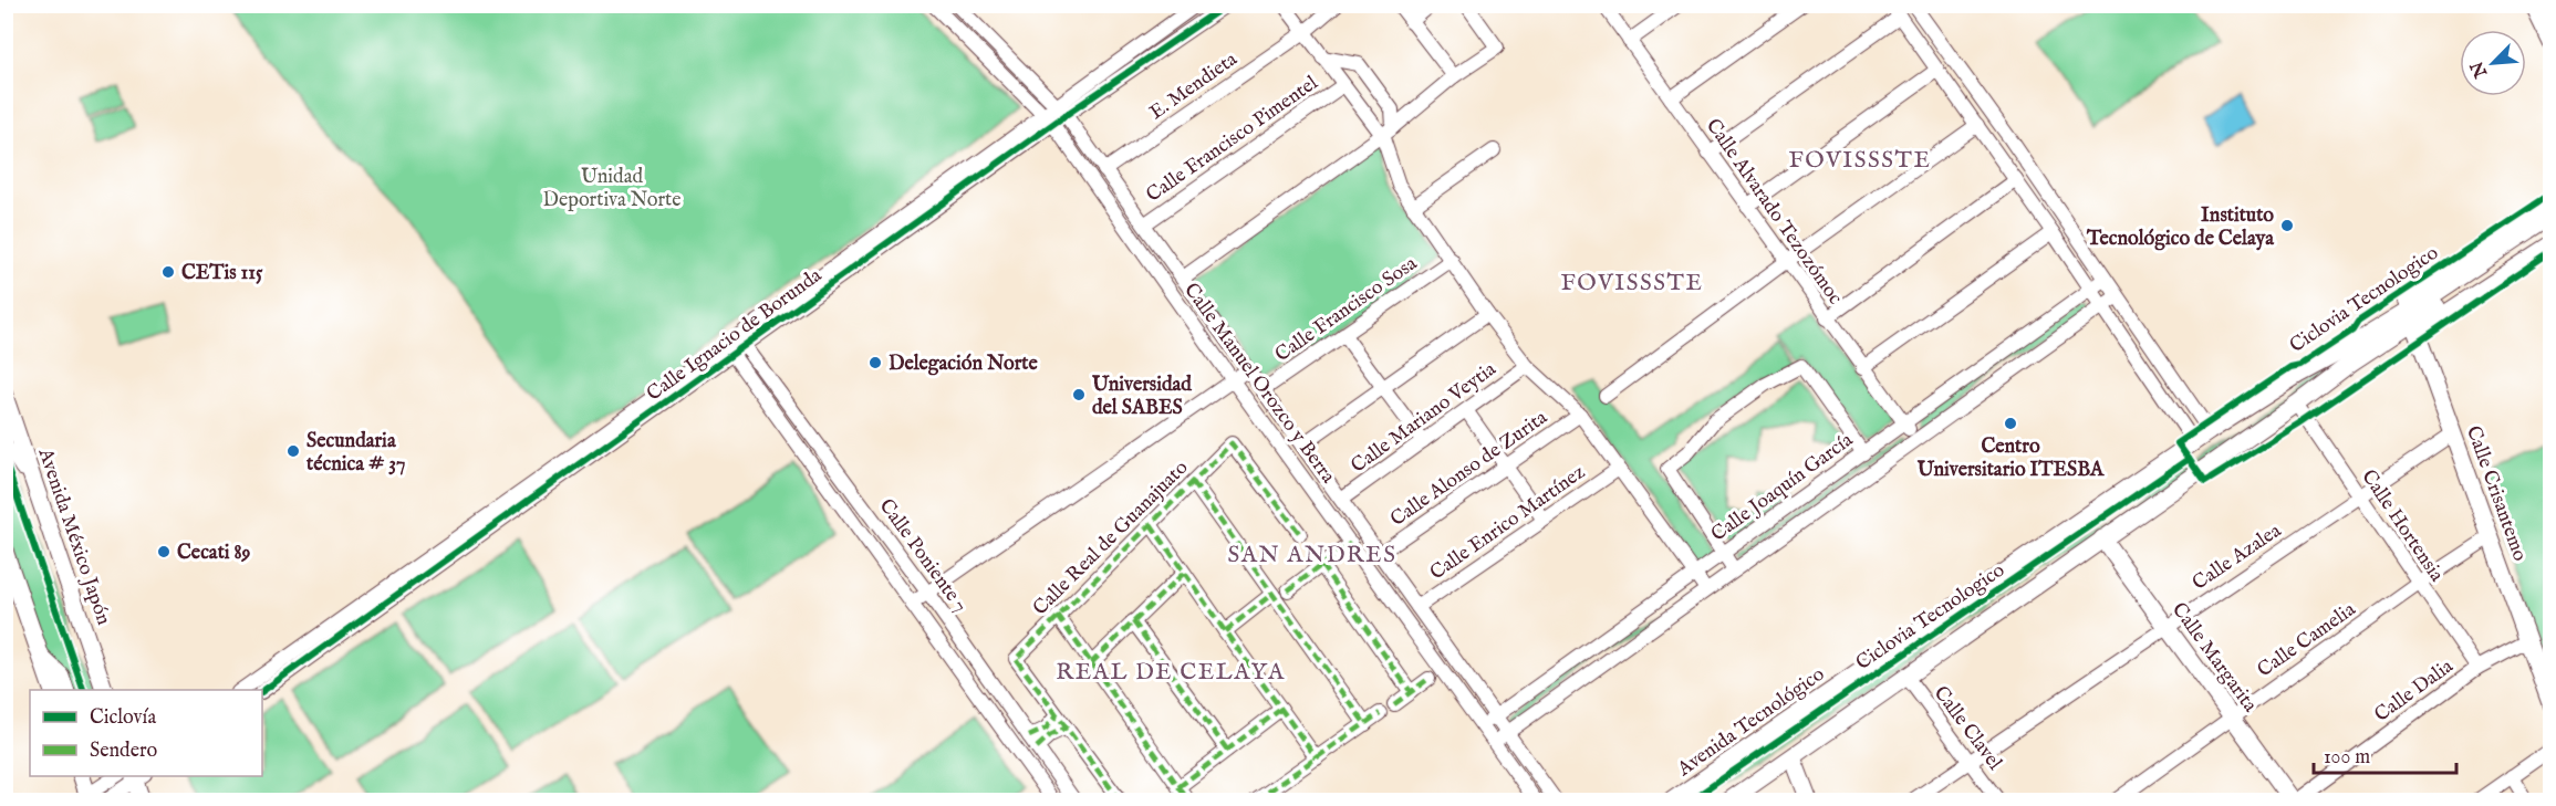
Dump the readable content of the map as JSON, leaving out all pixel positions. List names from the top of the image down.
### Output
{
  "streets": {
    "main road": [
      "Calle Crisantemo",
      "Avenida México Japón",
      "Calle Margarita",
      "Avenida Tecnológico"
    ],
    "street": [
      "E. Mendieta",
      "Calle Francisco Pimentel",
      "Calle Alvarado Tezozómoc",
      "Calle Francisco Sosa",
      "Calle Ignacio de Borunda",
      "Calle Manuel Orozco y Berra",
      "Calle Mariano Veytia",
      "Calle Alonso de Zurita",
      "Calle Joaquín García",
      "Calle Enrico Martínez",
      "Calle Hortensia",
      "Calle Real de Guanajuato",
      "Calle Poniente 7",
      "Calle Azalea",
      "Calle Camelia",
      "Calle Dalia",
      "Calle Clavel"
    ],
    "cycle path": ["Ciclovia Tecnologico"]
  },
  "crossings": [
    ["E. Mendieta", "Calle Manuel Orozco y Berra"],
    ["Calle Francisco Pimentel", "Calle Manuel Orozco y Berra"],
    ["Calle Alvarado Tezozómoc", "Calle Joaquín García"],
    ["Calle Francisco Sosa", "Calle Manuel Orozco y Berra"],
    ["Calle Ignacio de Borunda", "Calle Manuel Orozco y Berra"],
    ["Calle Ignacio de Borunda", "Calle Poniente 7"],
    ["Calle Manuel Orozco y Berra", "Calle Mariano Veytia"],
    ["Calle Manuel Orozco y Berra", "Calle Alonso de Zurita"],
    ["Calle Manuel Orozco y Berra", "Calle Joaquín García"],
    ["Calle Manuel Orozco y Berra", "Calle Enrico Martínez"],
    ["Calle Crisantemo", "Calle Azalea"],
    ["Calle Crisantemo", "Calle Camelia"],
    ["Calle Crisantemo", "Calle Dalia"],
    ["Calle Hortensia", "Calle Azalea"],
    ["Calle Hortensia", "Calle Camelia"],
    ["Calle Hortensia", "Calle Dalia"],
    ["Calle Hortensia", "Avenida Tecnológico"],
    ["Calle Azalea", "Calle Margarita"],
    ["Calle Azalea", "Calle Clavel"],
    ["Calle Camelia", "Calle Margarita"],
    ["Calle Margarita", "Calle Dalia"],
    ["Calle Margarita", "Avenida Tecnológico"],
    ["Avenida Tecnológico", "Calle Clavel"]
  ],
  "districts": [
    "FOVISSSTE",
    "FOVISSSTE",
    "SAN ANDRES",
    "REAL DE CELAYA"
  ],
  "parks": ["Unidad Deportiva Norte"],
  "places": [
    "Instituto Tecnológico de Celaya",
    "CETis 115",
    "Delegación Norte",
    "Universidad del SABES",
    "Centro Universitario ITESBA",
    "Secundaria técnica # 37",
    "Cecati 89"
  ],
  "legend": ["Ciclovía", "Sendero"],
  "scale_bar": "100 m",
  "north": "bottom left"
}
